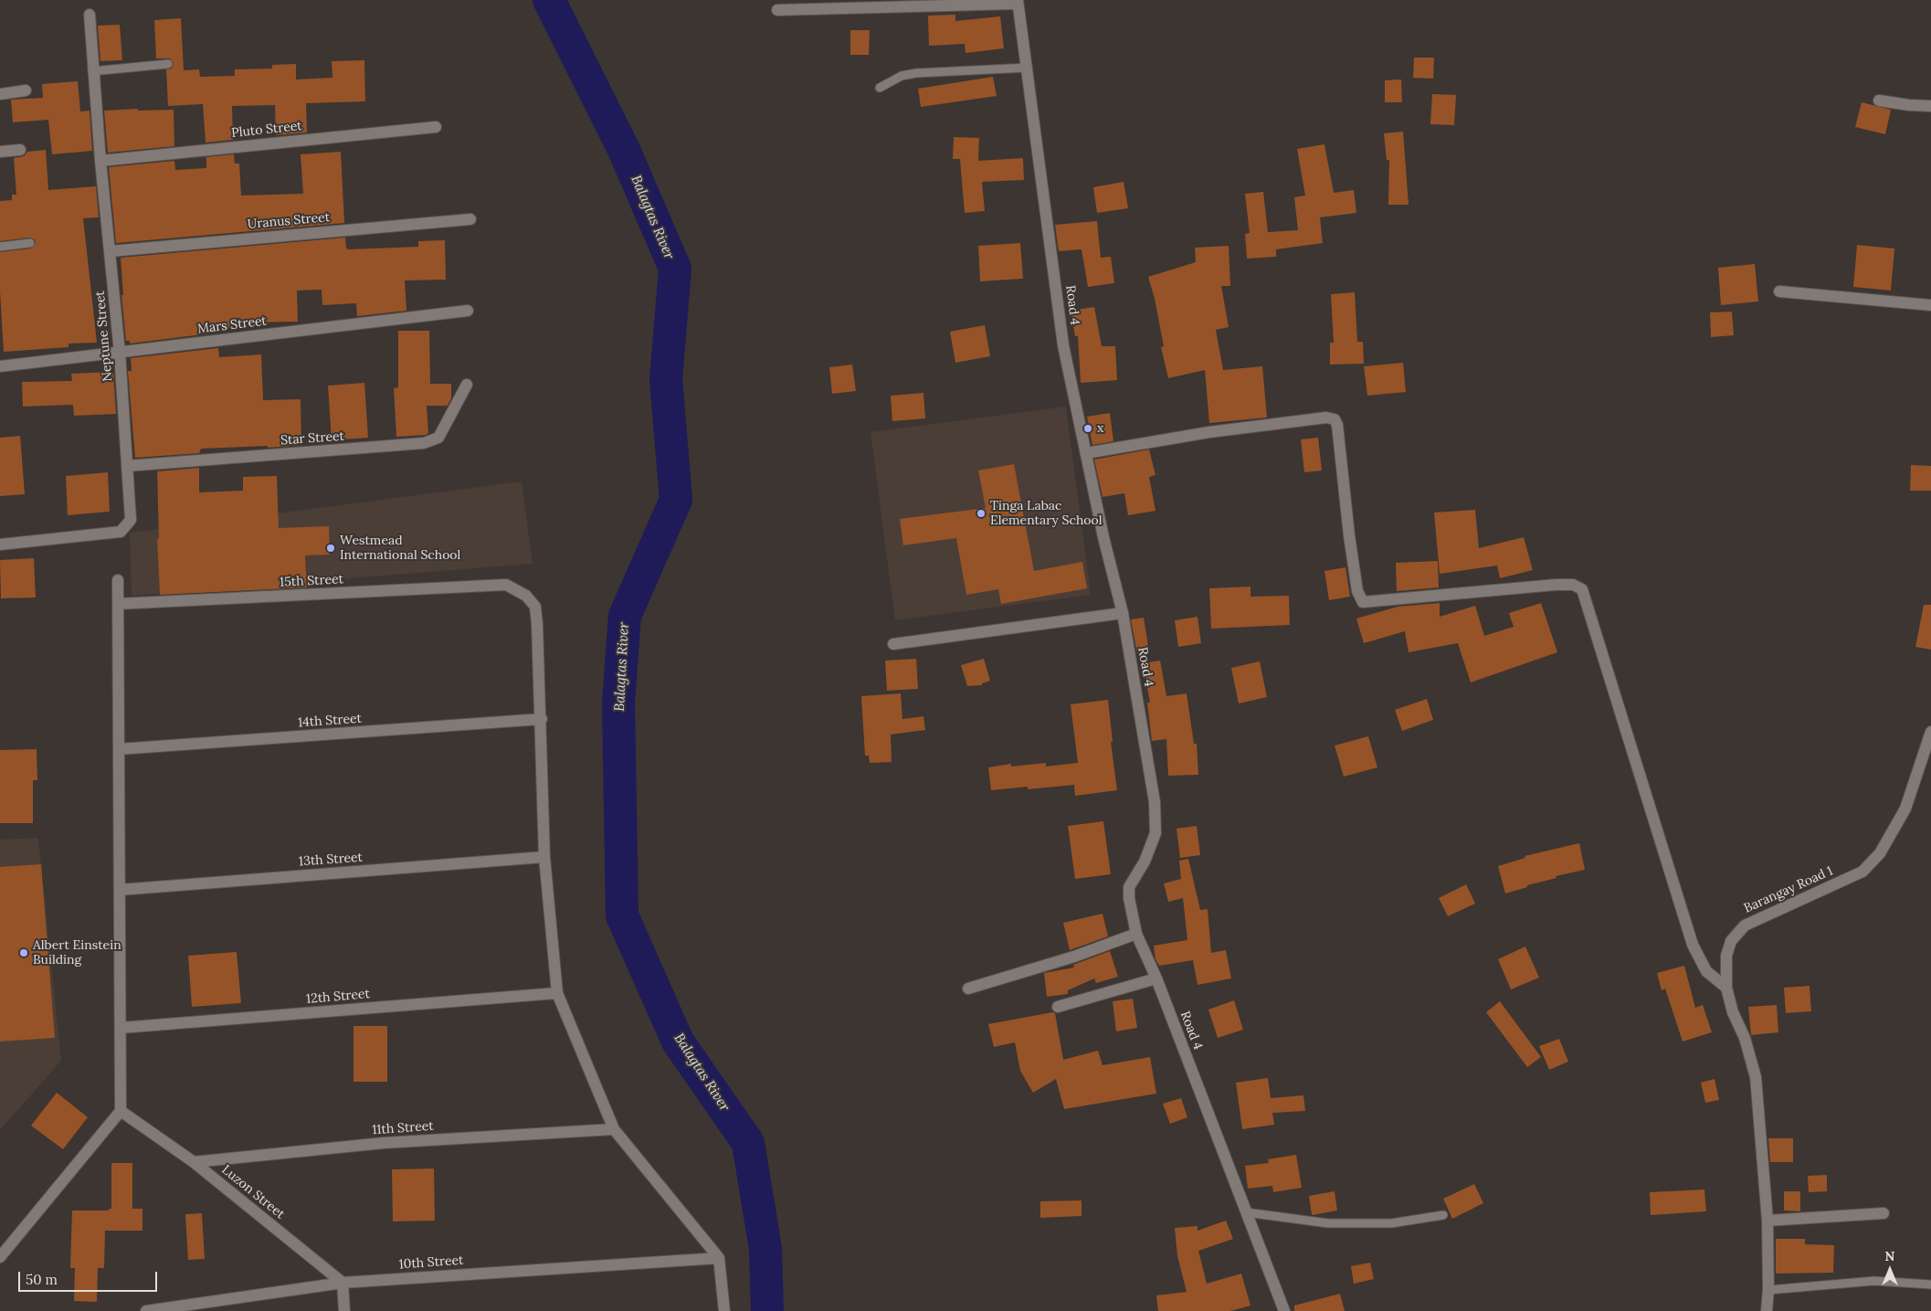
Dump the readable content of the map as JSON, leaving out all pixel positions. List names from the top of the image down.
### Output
{
  "streets": {
    "street": [
      "Pluto Street",
      "Uranus Street",
      "Road 4",
      "Mars Street",
      "Neptune Street",
      "Star Street",
      "15th Street",
      "14th Street",
      "13th Street",
      "Barangay Road 1",
      "12th Street",
      "11th Street",
      "Luzon Street",
      "10th Street"
    ]
  },
  "crossings": [
    ["Pluto Street", "Neptune Street"],
    ["Uranus Street", "Neptune Street"],
    ["Mars Street", "Neptune Street"],
    ["Neptune Street", "Star Street"],
    ["15th Street", "14th Street"],
    ["11th Street", "Luzon Street"],
    ["Luzon Street", "10th Street"]
  ],
  "water": ["Balagtas River"],
  "places": [
    "x",
    "Tinga Labac Elementary School",
    "Westmead International School",
    "Albert Einstein Building"
  ],
  "scale_bar": "50 m",
  "north": "top"
}
